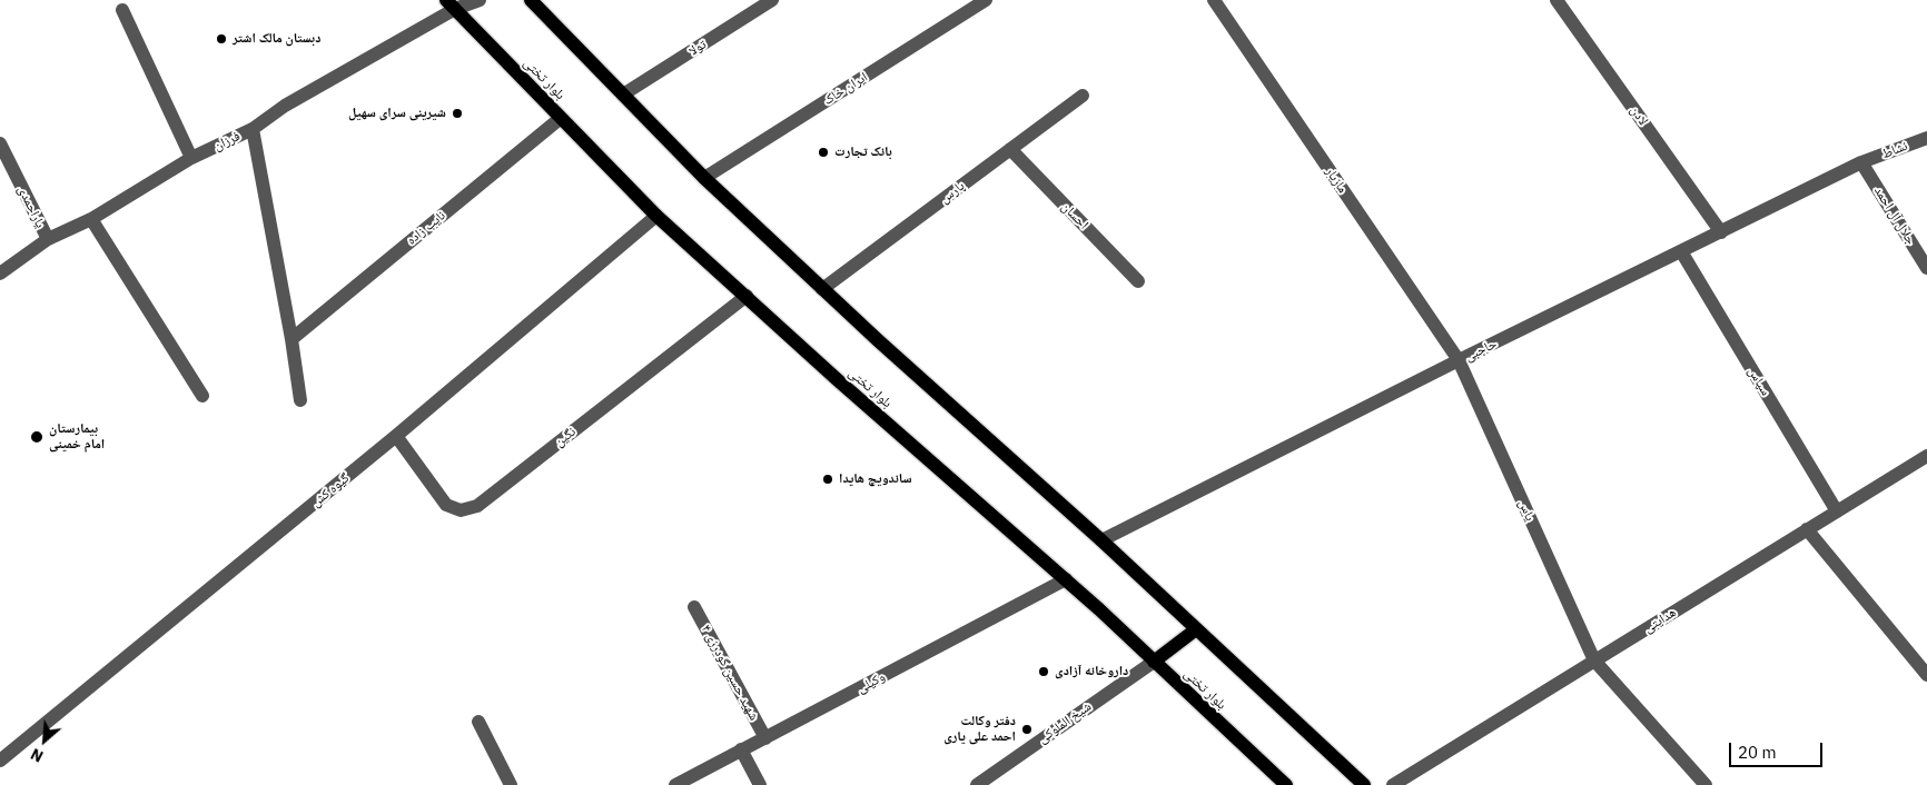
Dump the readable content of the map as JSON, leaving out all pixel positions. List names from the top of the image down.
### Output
{
  "streets": {
    "main road": ["بلوار تختی"],
    "street": [
      "تولا",
      "ایران خاک",
      "لادن",
      "فرزان",
      "نشاط",
      "مازیار",
      "پارس",
      "یاراحمدی",
      "احسان",
      "جلال آل احمد",
      "نایب زاده",
      "حاجبی",
      "سپاس",
      "نگین",
      "گیوه کش",
      "یاس",
      "هدایتی",
      "شهید حسین گودرزی ۴",
      "وکیلی",
      "شیخ الملوکی"
    ]
  },
  "crossings": [
    ["بلوار تختی", "فرزان"],
    ["بلوار تختی", "نایب زاده"],
    ["بلوار تختی", "نگین"],
    ["بلوار تختی", "گیوه کش"],
    ["بلوار تختی", "وکیلی"],
    ["بلوار تختی", "شیخ الملوکی"],
    ["لادن", "حاجبی"],
    ["فرزان", "یاراحمدی"],
    ["نشاط", "جلال آل احمد"],
    ["نشاط", "حاجبی"],
    ["مازیار", "حاجبی"],
    ["مازیار", "یاس"],
    ["پارس", "احسان"],
    ["جلال آل احمد", "حاجبی"],
    ["حاجبی", "سپاس"],
    ["حاجبی", "یاس"],
    ["سپاس", "هدایتی"],
    ["نگین", "گیوه کش"],
    ["یاس", "هدایتی"],
    ["شهید حسین گودرزی ۴", "وکیلی"]
  ],
  "places": [
    "دبستان مالک اشتر",
    "شیرینی سرای سهیل",
    "بانک تجارت",
    "بیمارستان امام خمینی",
    "ساندویچ هایدا",
    "داروخانه آزادی",
    "دفتر وکالت احمد علی یاری"
  ],
  "scale_bar": "20 m",
  "north": "bottom left"
}
